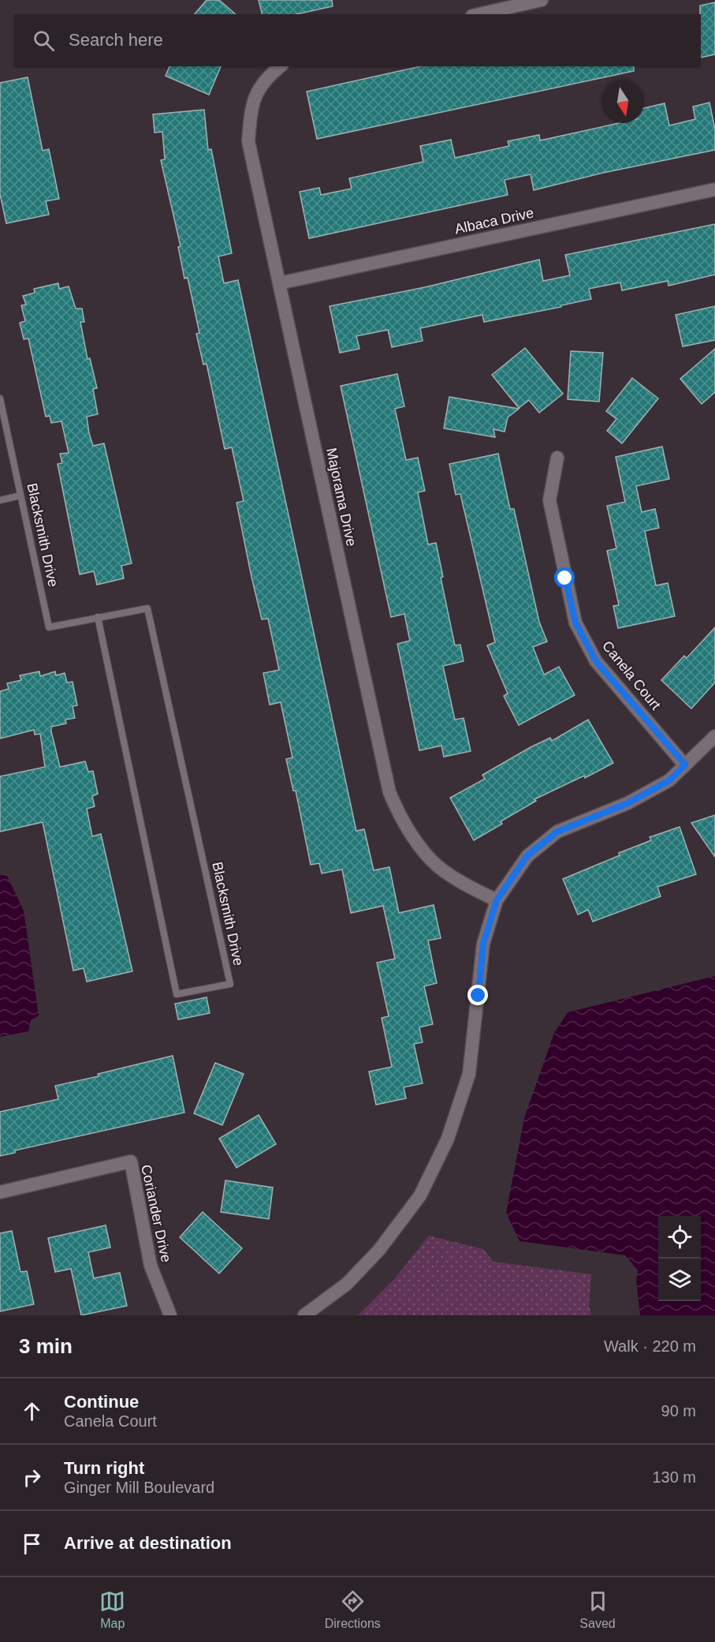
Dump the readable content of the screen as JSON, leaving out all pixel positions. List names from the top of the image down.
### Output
{
  "streets": {
    "street": [
      "Albaca Drive",
      "Majorama Drive",
      "Canela Court",
      "Coriander Drive"
    ],
    "lane": ["Blacksmith Drive"]
  },
  "crossings": [
    ["Albaca Drive", "Majorama Drive"]
  ],
  "north": "bottom",
  "page": {
    "search": "Search here",
    "heading": ["3 min", "Walk · 220 m"],
    "list": [
      ["Continue", "Canela Court", "90 m"],
      ["Turn right", "Ginger Mill Boulevard", "130 m"],
      "Arrive at destination"
    ],
    "nav": ["Map", "Directions", "Saved"]
  }
}
